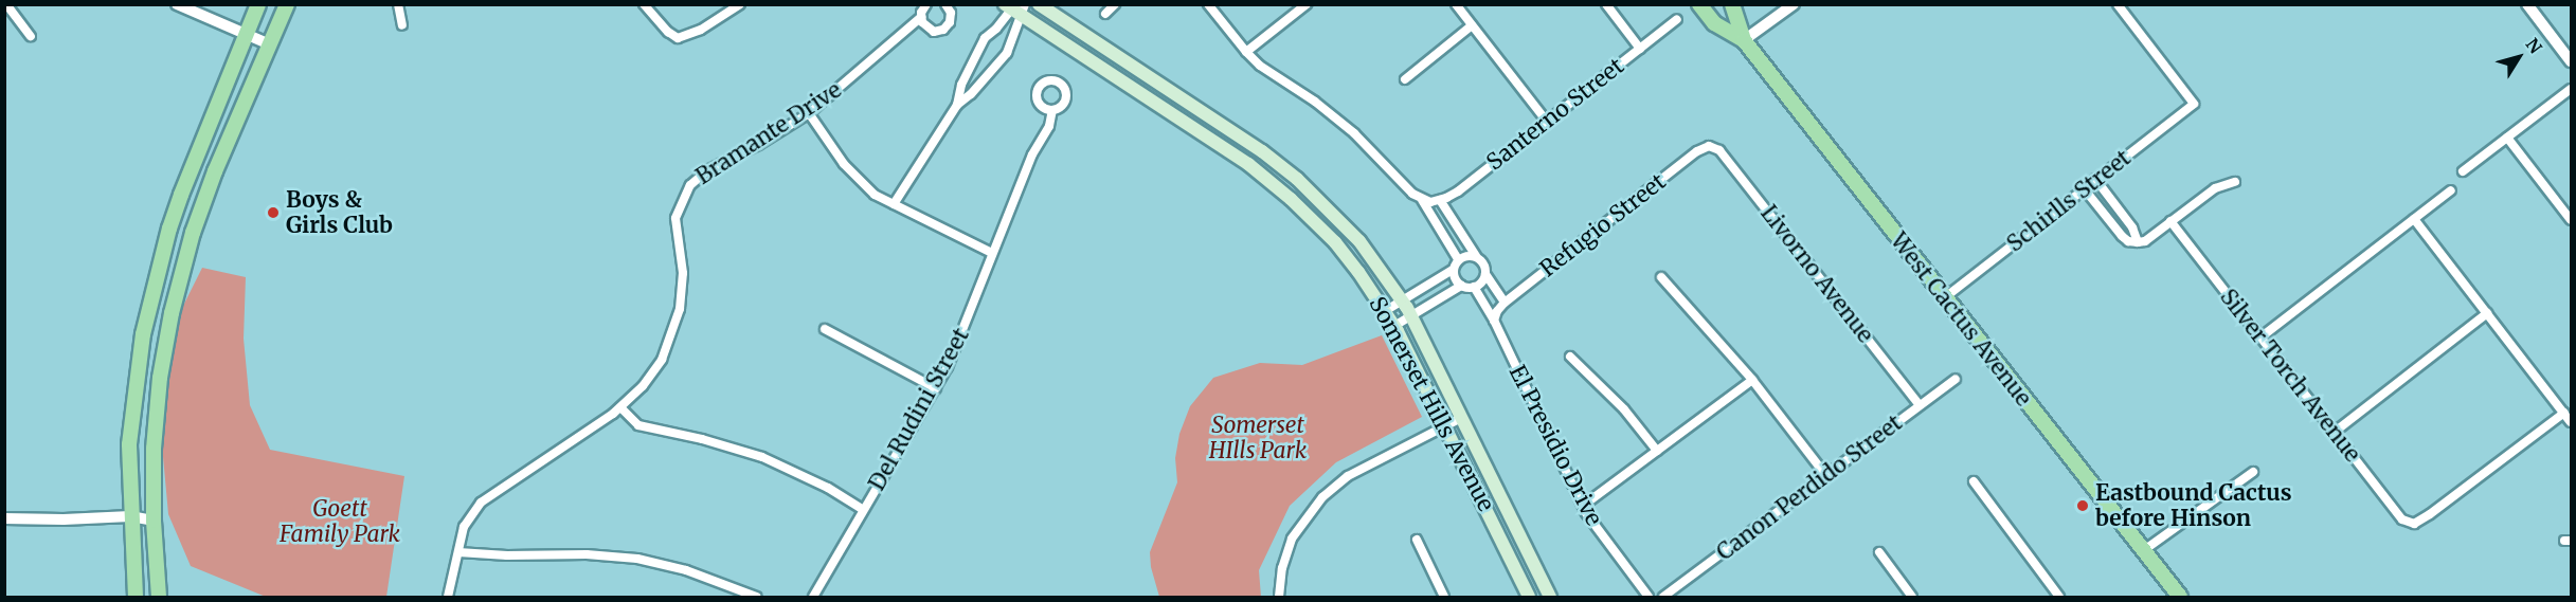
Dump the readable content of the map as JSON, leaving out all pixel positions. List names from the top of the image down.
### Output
{
  "streets": {
    "main road": ["West Cactus Avenue", "Somerset Hills Avenue"],
    "street": [
      "Santerno Street",
      "Bramante Drive",
      "Schirlls Street",
      "Refugio Street",
      "Livorno Avenue",
      "Silver Torch Avenue",
      "Del Rudini Street",
      "El Presidio Drive",
      "Canon Perdido Street"
    ]
  },
  "crossings": [
    ["Schirlls Street", "West Cactus Avenue"],
    ["Refugio Street", "Livorno Avenue"],
    ["Refugio Street", "El Presidio Drive"],
    ["Livorno Avenue", "Canon Perdido Street"]
  ],
  "parks": ["Somerset HIlls Park", "Goett Family Park"],
  "places": ["Boys & Girls Club", "Eastbound Cactus before Hinson"],
  "north": "top right"
}
